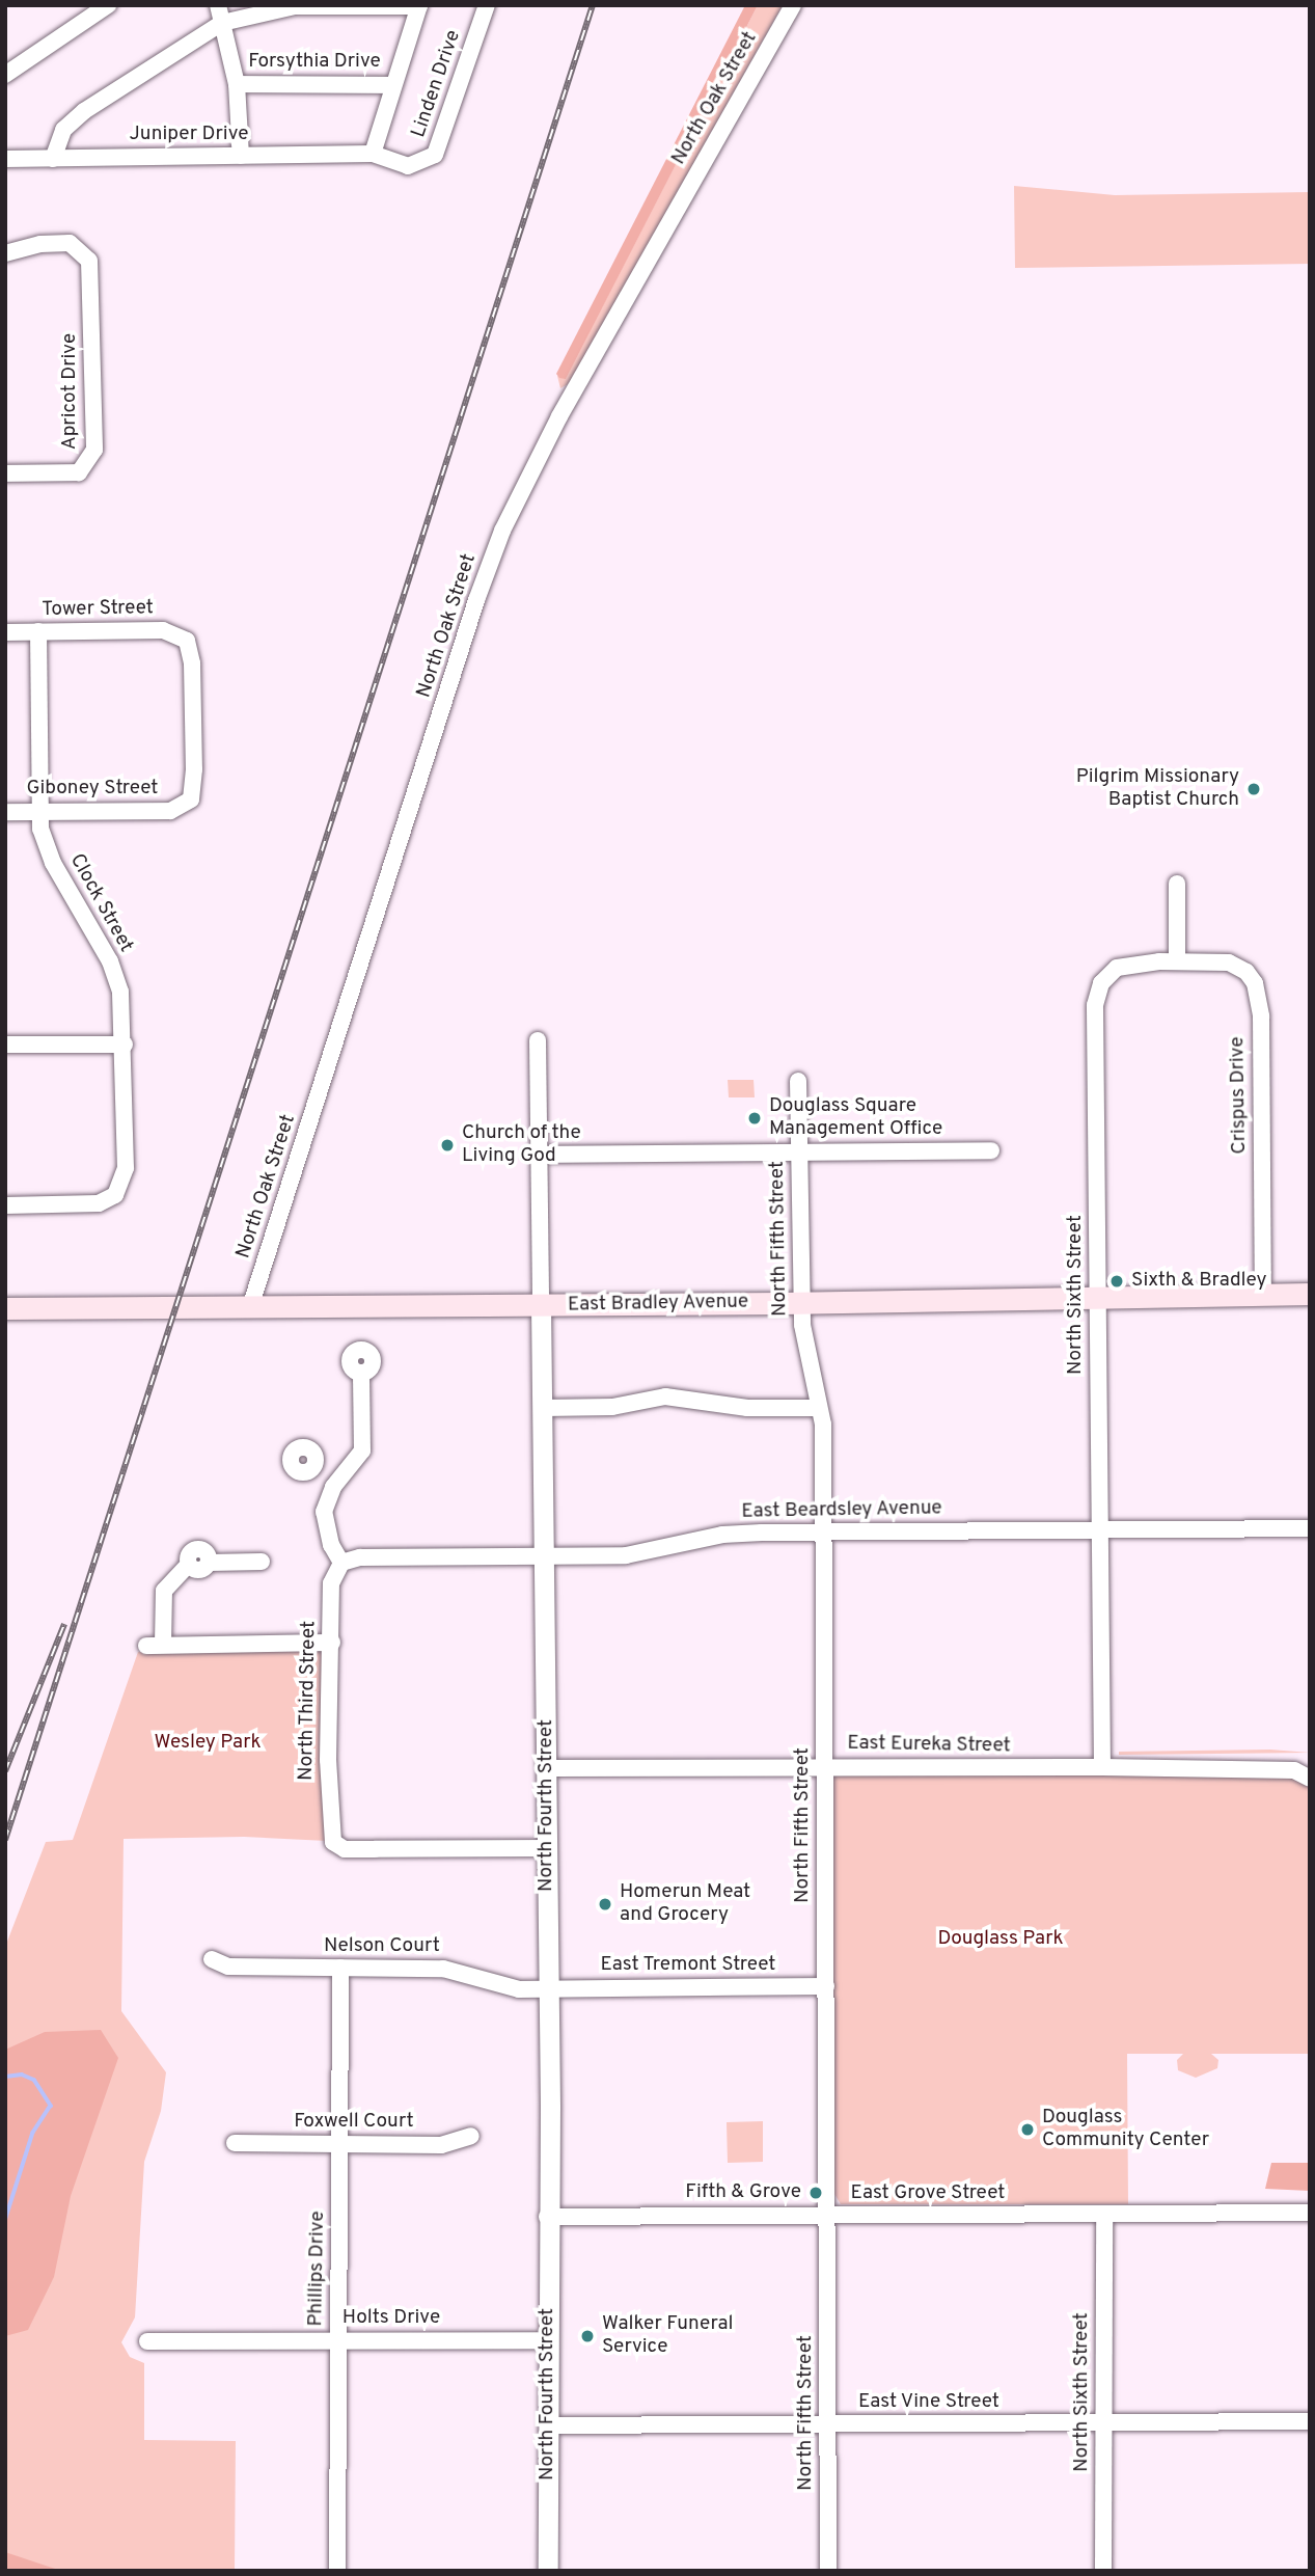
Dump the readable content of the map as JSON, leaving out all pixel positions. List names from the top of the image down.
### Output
{
  "streets": {
    "main road": ["East Bradley Avenue"],
    "street": [
      "Forsythia Drive",
      "Linden Drive",
      "North Oak Street",
      "Juniper Drive",
      "Apricot Drive",
      "Tower Street",
      "Giboney Street",
      "Clock Street",
      "Crispus Drive",
      "North Fifth Street",
      "North Sixth Street",
      "East Beardsley Avenue",
      "North Third Street",
      "East Eureka Street",
      "North Fourth Street",
      "Nelson Court",
      "East Tremont Street",
      "Foxwell Court",
      "East Grove Street",
      "Phillips Drive",
      "Holts Drive",
      "East Vine Street"
    ]
  },
  "crossings": [
    ["Linden Drive", "Juniper Drive"],
    ["North Oak Street", "East Bradley Avenue"],
    ["Tower Street", "Giboney Street"],
    ["Tower Street", "Clock Street"],
    ["Giboney Street", "Clock Street"],
    ["Crispus Drive", "North Sixth Street"],
    ["Crispus Drive", "East Bradley Avenue"],
    ["North Fifth Street", "East Bradley Avenue"],
    ["North Fifth Street", "East Beardsley Avenue"],
    ["North Fifth Street", "East Eureka Street"],
    ["North Fifth Street", "East Tremont Street"],
    ["North Fifth Street", "East Grove Street"],
    ["North Fifth Street", "East Vine Street"],
    ["North Sixth Street", "East Bradley Avenue"],
    ["North Sixth Street", "East Beardsley Avenue"],
    ["North Sixth Street", "East Eureka Street"],
    ["North Sixth Street", "East Grove Street"],
    ["North Sixth Street", "East Vine Street"],
    ["East Bradley Avenue", "North Fourth Street"],
    ["East Beardsley Avenue", "North Third Street"],
    ["East Beardsley Avenue", "North Fourth Street"],
    ["North Third Street", "North Fourth Street"],
    ["East Eureka Street", "North Fourth Street"],
    ["North Fourth Street", "Nelson Court"],
    ["North Fourth Street", "East Tremont Street"],
    ["North Fourth Street", "East Grove Street"],
    ["North Fourth Street", "Holts Drive"],
    ["North Fourth Street", "East Vine Street"],
    ["Nelson Court", "East Tremont Street"],
    ["Nelson Court", "Phillips Drive"],
    ["Foxwell Court", "Phillips Drive"],
    ["Phillips Drive", "Holts Drive"]
  ],
  "parks": ["Wesley Park", "Douglass Park"],
  "places": [
    "Pilgrim Missionary Baptist Church",
    "Douglass Square Management Office",
    "Church of the Living God",
    "Sixth & Bradley",
    "Homerun Meat and Grocery",
    "Douglass Community Center",
    "Fifth & Grove",
    "Walker Funeral Service"
  ]
}
